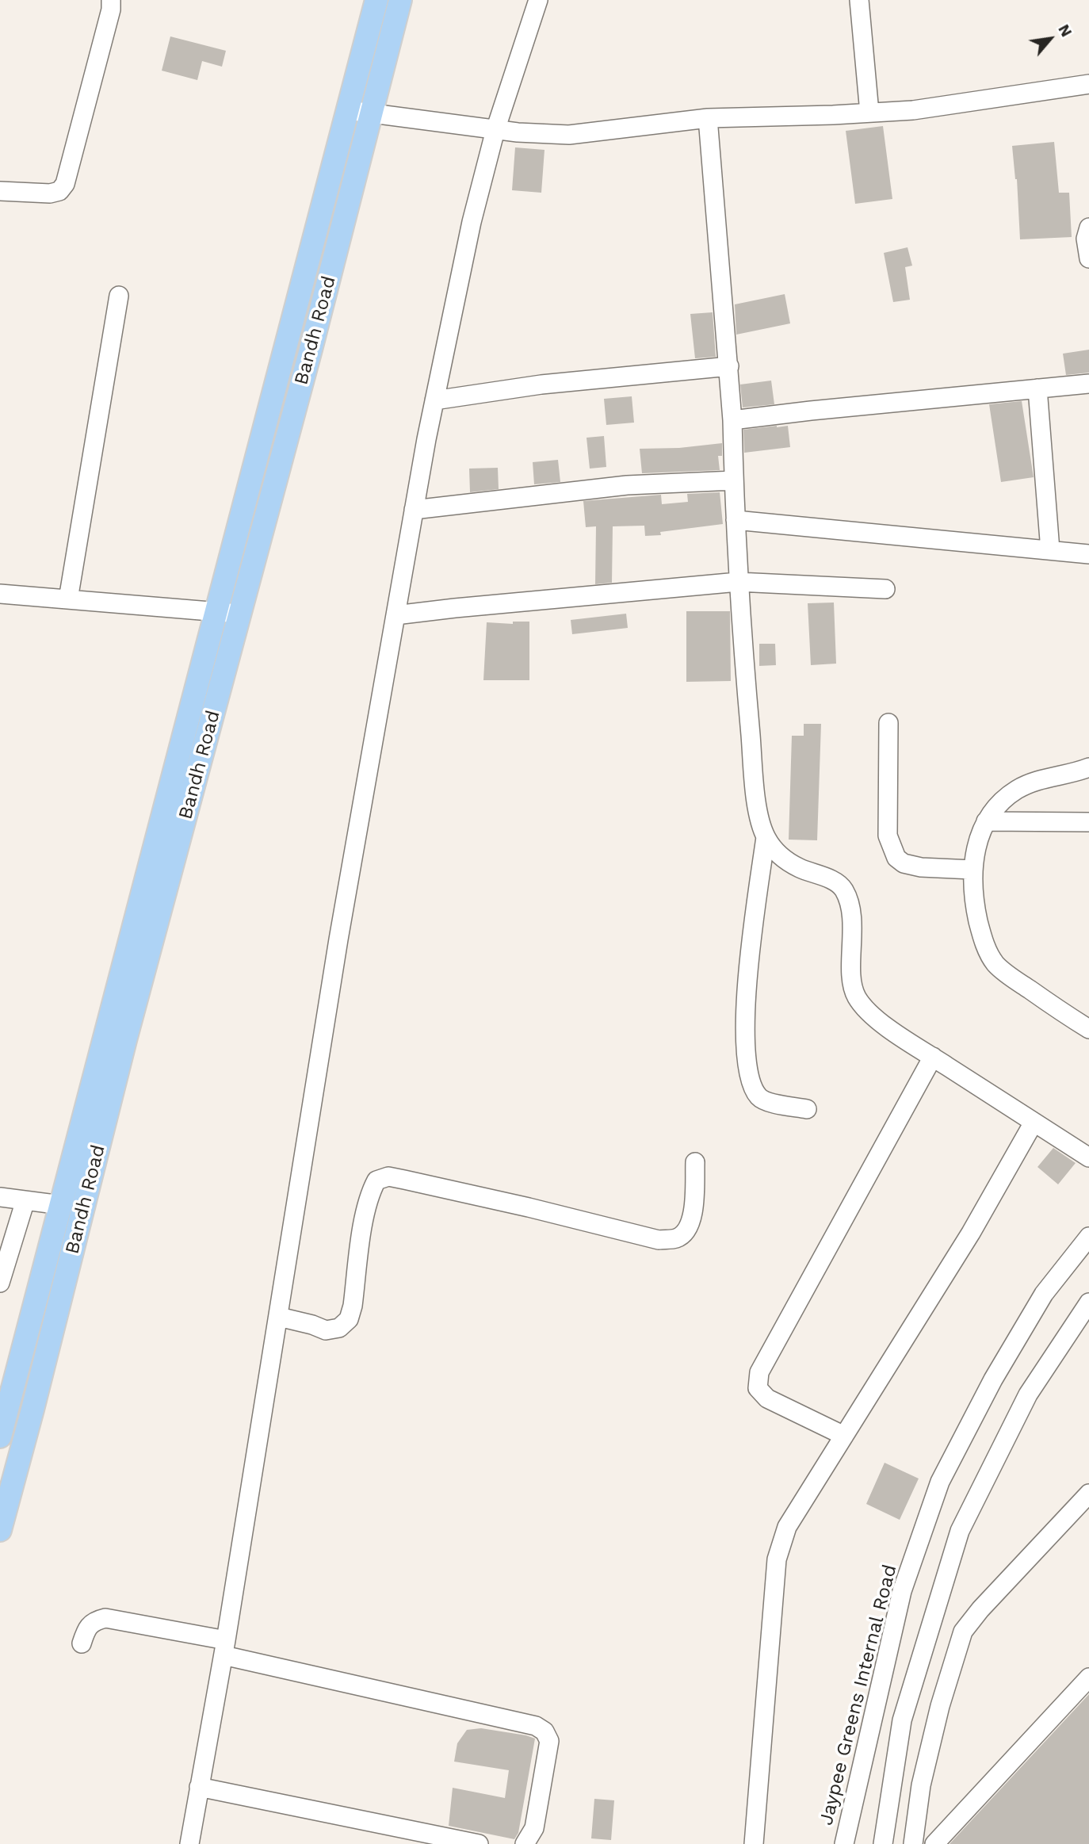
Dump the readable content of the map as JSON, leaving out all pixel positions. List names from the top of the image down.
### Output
{
  "streets": {
    "main road": ["Bandh Road"],
    "street": ["Jaypee Greens Internal Road"]
  },
  "north": "top right"
}
